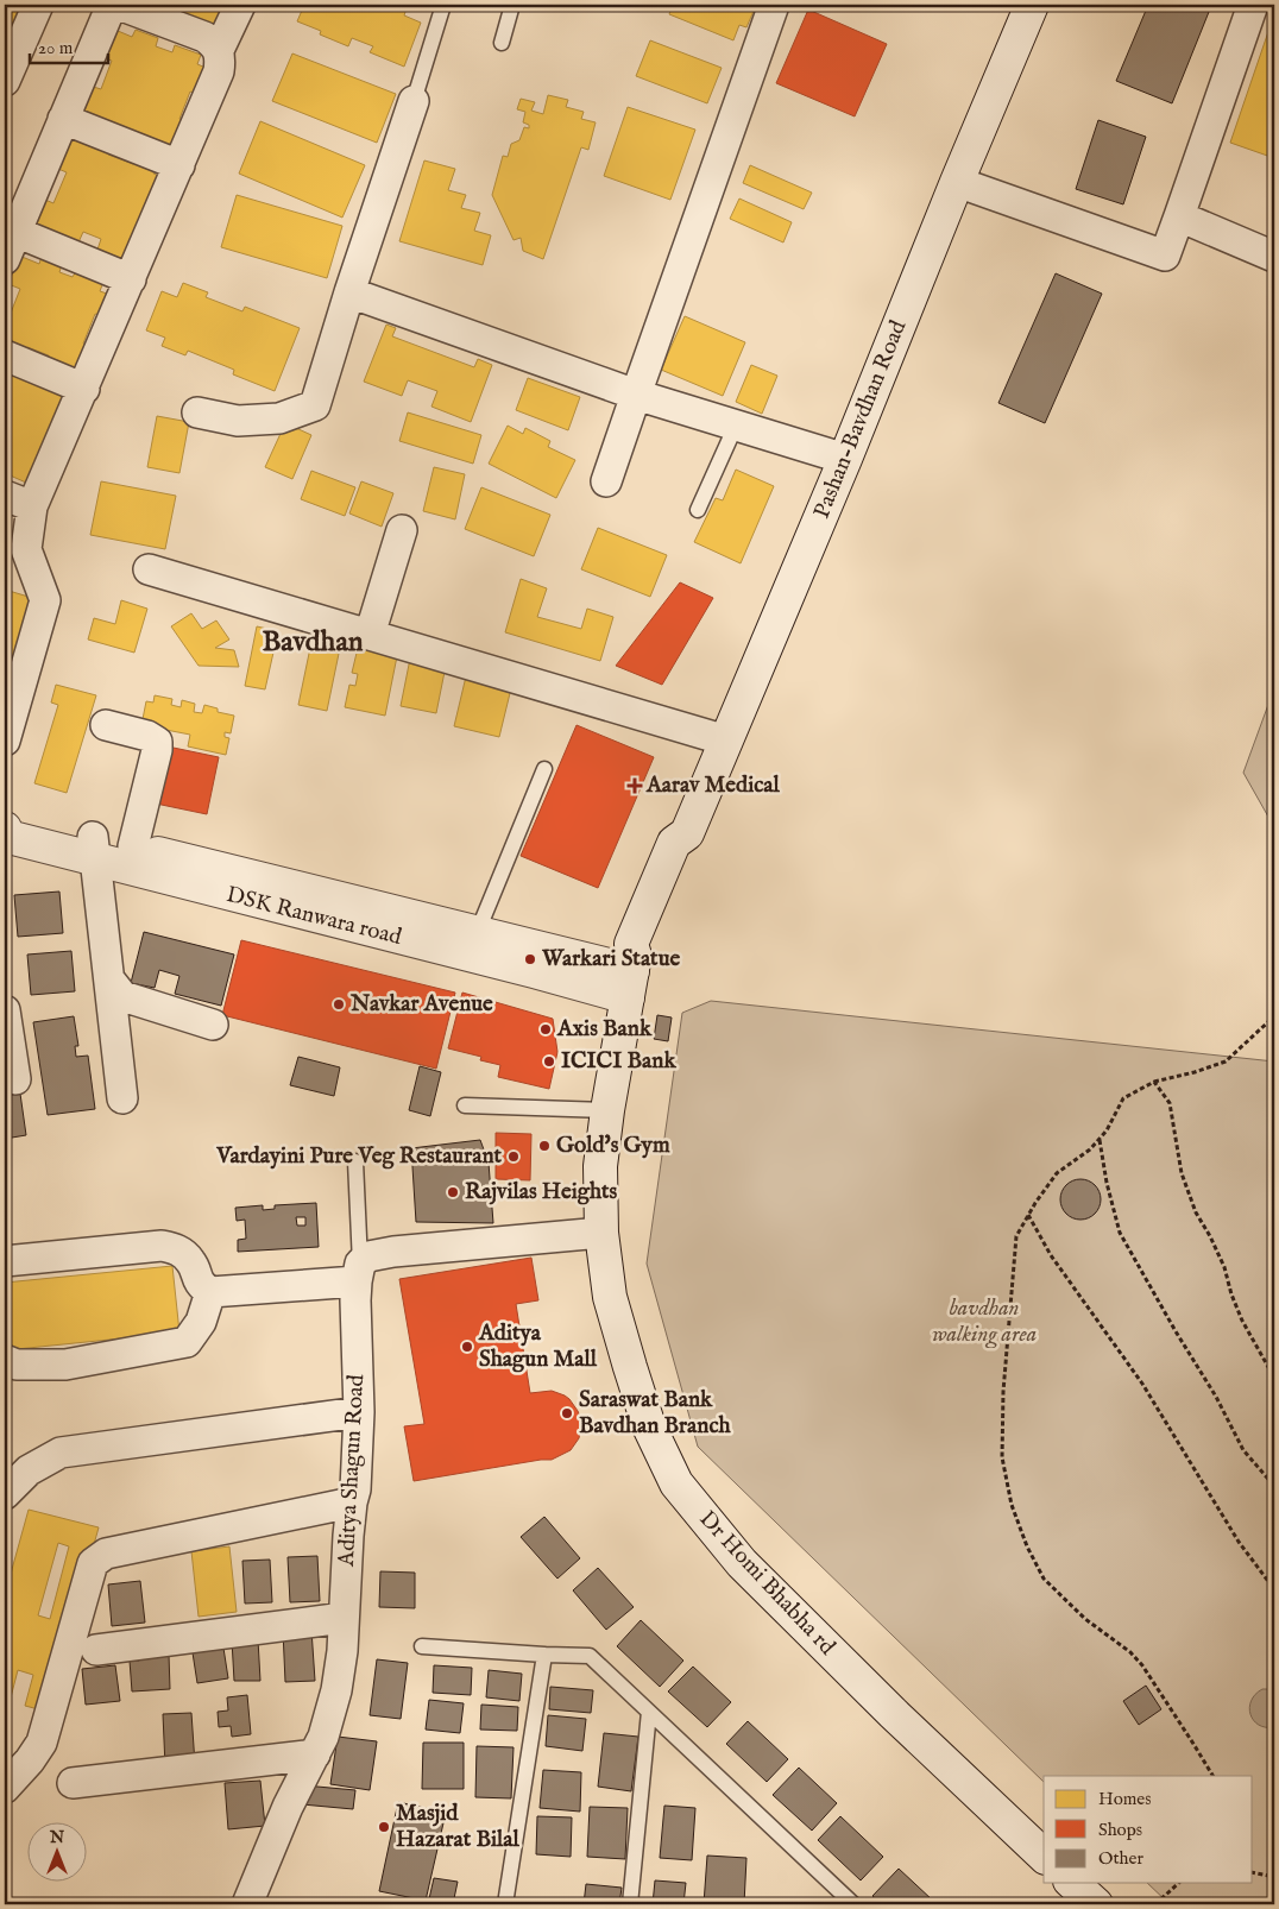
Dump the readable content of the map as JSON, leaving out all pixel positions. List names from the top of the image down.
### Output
{
  "streets": {
    "main road": ["Pashan-Bavdhan Road", "DSK Ranwara road", "Dr Homi Bhabha rd"],
    "street": ["Aditya Shagun Road"]
  },
  "crossings": [
    ["Pashan-Bavdhan Road", "DSK Ranwara road"],
    ["Pashan-Bavdhan Road", "Dr Homi Bhabha rd"],
    ["DSK Ranwara road", "Dr Homi Bhabha rd"]
  ],
  "districts": ["Bavdhan"],
  "parks": ["bavdhan walking area"],
  "places": {
    "health": ["Aarav Medical"],
    "other": [
      "Warkari Statue",
      "Navkar Avenue",
      "Axis Bank",
      "ICICI Bank",
      "Gold's Gym",
      "Vardayini Pure Veg Restaurant",
      "Rajvilas Heights",
      "Aditya Shagun Mall",
      "Saraswat Bank Bavdhan Branch",
      "Masjid Hazarat Bilal"
    ]
  },
  "legend": ["Homes", "Shops", "Other"],
  "scale_bar": "20 m",
  "north": "top"
}
